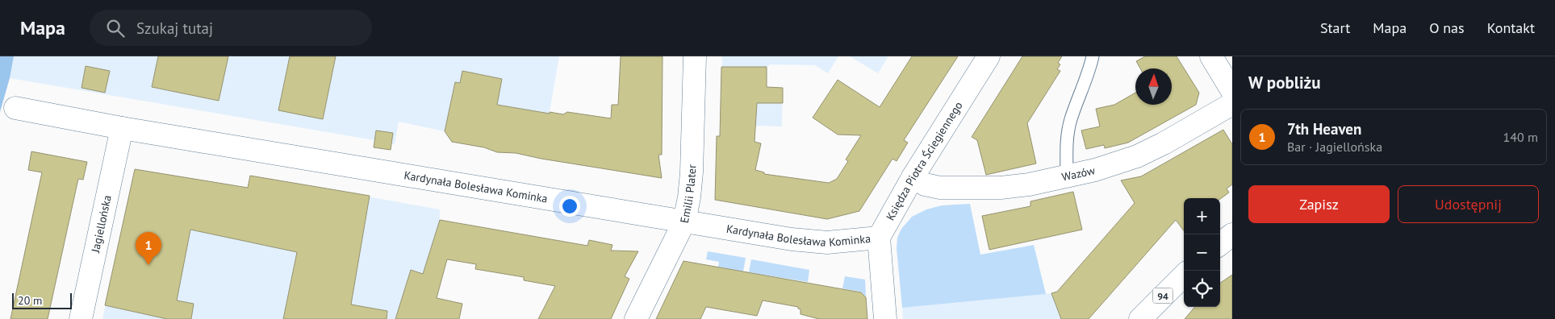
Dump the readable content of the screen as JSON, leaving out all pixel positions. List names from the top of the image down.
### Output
{
  "streets": {
    "street": [
      "Księdza Piotra Ściegiennego",
      "Wazów",
      "Kardynała Bolesława Kominka",
      "Emilii Plater",
      "Jagiellońska",
      "94"
    ]
  },
  "crossings": [
    ["Księdza Piotra Ściegiennego", "Wazów"],
    ["Księdza Piotra Ściegiennego", "Kardynała Bolesława Kominka"],
    ["Kardynała Bolesława Kominka", "Emilii Plater"],
    ["Kardynała Bolesława Kominka", "Jagiellońska"]
  ],
  "scale_bar": "20 m",
  "north": "top",
  "page": {
    "header": "Mapa",
    "search": "Szukaj tutaj",
    "nav": [
      "Start",
      "Mapa",
      "O nas",
      "Kontakt"
    ],
    "heading": "W pobliżu",
    "list": [
      {
        "mark": "1",
        "name": "7th Heaven",
        "note": "Bar · Jagiellońska",
        "value": "140 m"
      }
    ],
    "buttons": ["Zapisz", "Udostępnij"],
    "map_buttons": ["+", "−"],
    "pins": "1",
    "scale": "20 m"
  }
}
